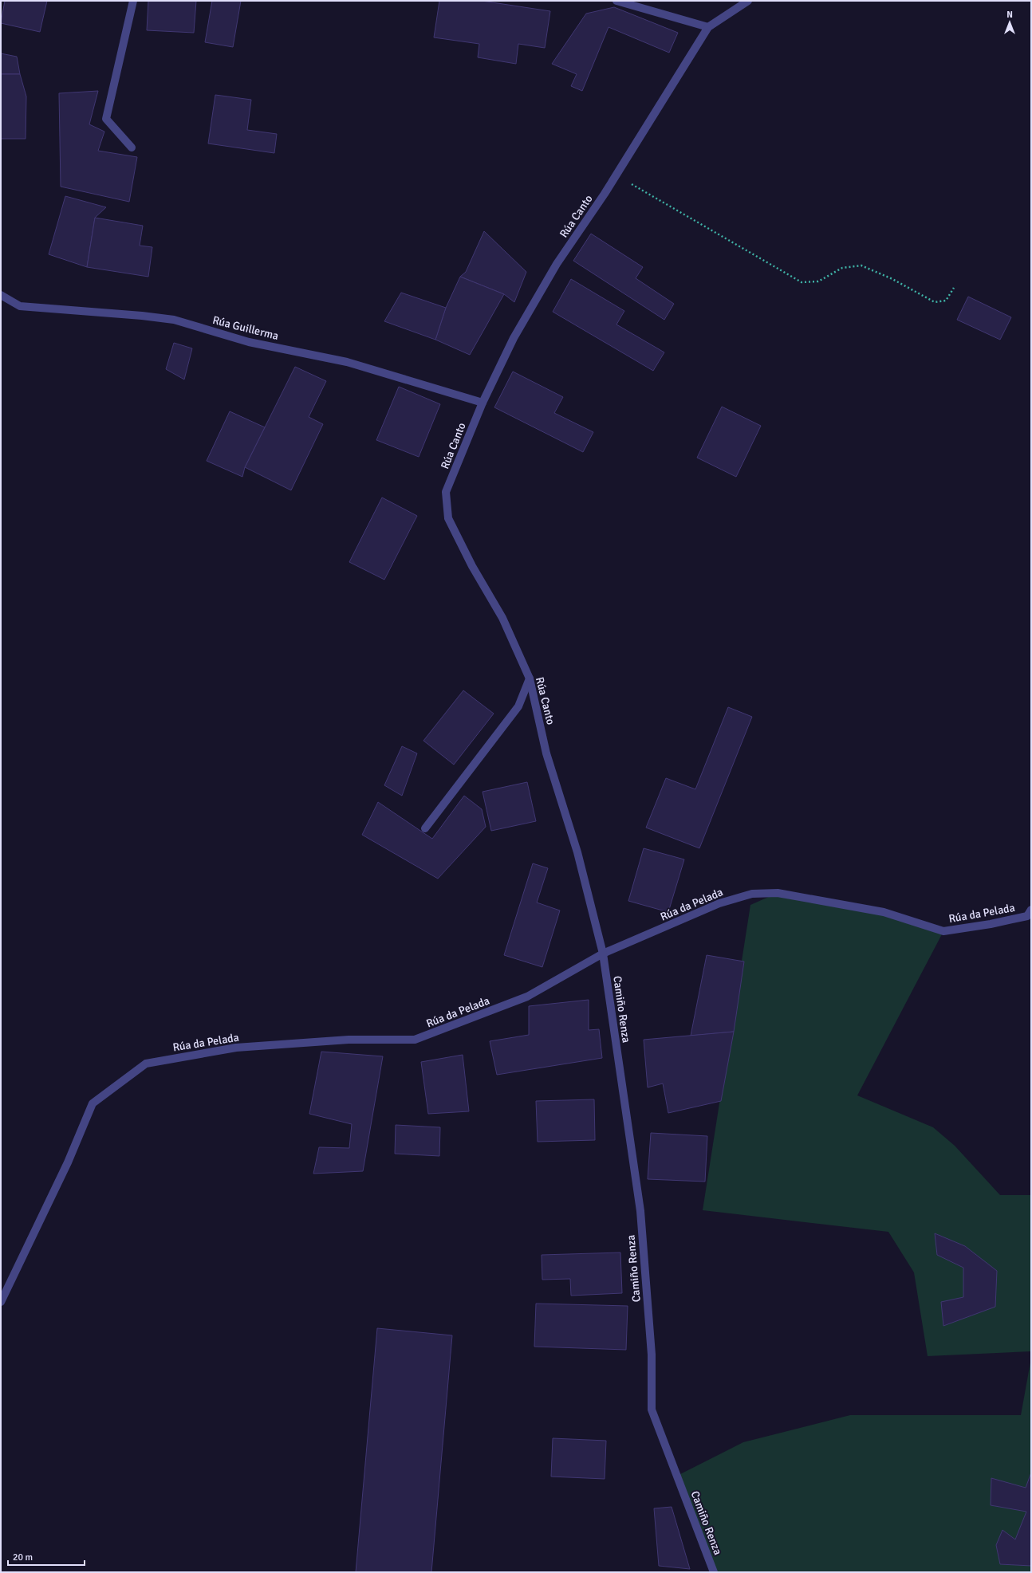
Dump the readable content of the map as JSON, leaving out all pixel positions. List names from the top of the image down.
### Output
{
  "streets": {
    "street": [
      "Rúa Canto",
      "Rúa Guillerma",
      "Rúa da Pelada",
      "Camiño Renza"
    ]
  },
  "crossings": [
    ["Rúa Canto", "Rúa Guillerma"],
    ["Rúa Canto", "Rúa da Pelada"],
    ["Rúa Canto", "Camiño Renza"],
    ["Rúa da Pelada", "Camiño Renza"]
  ],
  "scale_bar": "20 m",
  "north": "top"
}
